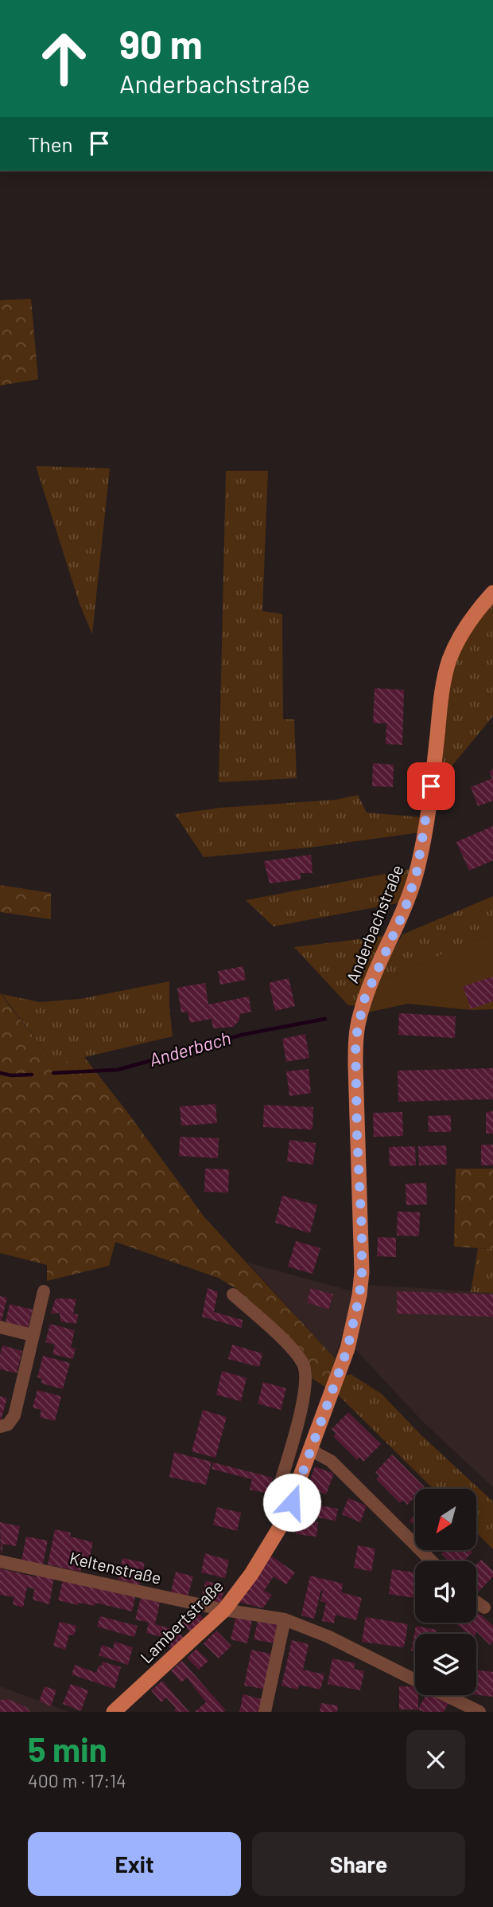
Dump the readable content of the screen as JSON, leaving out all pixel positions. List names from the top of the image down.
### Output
{
  "streets": {
    "main road": ["Anderbachstraße", "Lambertstraße"],
    "street": ["Keltenstraße"]
  },
  "crossings": [
    ["Anderbachstraße", "Lambertstraße"],
    ["Keltenstraße", "Lambertstraße"]
  ],
  "water": ["Anderbach"],
  "north": "bottom left",
  "page": {
    "turn": ["90 m", "Anderbachstraße"],
    "then": "Then",
    "heading": ["5 min", "400 m · 17:14"],
    "buttons": ["Exit", "Share"]
  }
}
